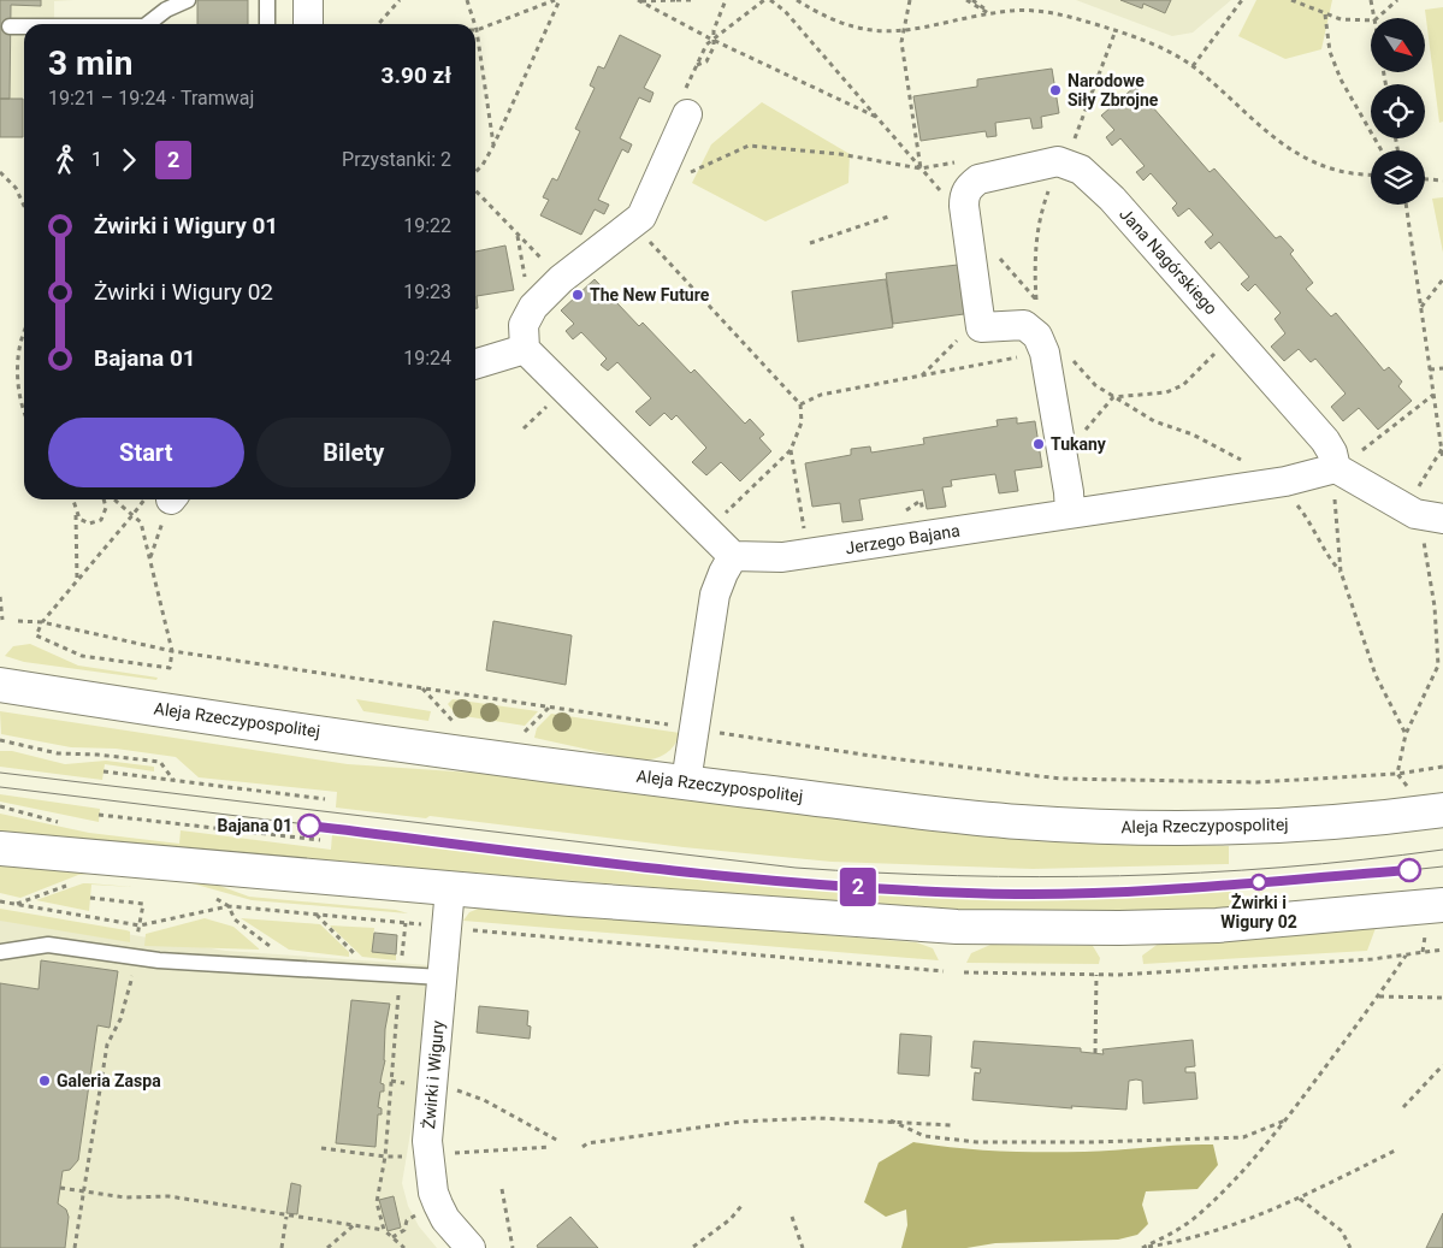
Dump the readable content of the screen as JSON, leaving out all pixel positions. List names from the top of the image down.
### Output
{
  "streets": {
    "main road": ["Aleja Rzeczypospolitej"],
    "street": ["Jana Nagórskiego", "Jerzego Bajana", "Żwirki i Wigury"]
  },
  "crossings": [
    ["Jana Nagórskiego", "Jerzego Bajana"]
  ],
  "places": [
    "Narodowe Siły Zbrojne",
    "The New Future",
    "Tukany",
    "Bajana 01",
    "Żwirki i Wigury 02",
    "Galeria Zaspa"
  ],
  "lines": ["tram line 2"],
  "north": "bottom right",
  "page": {
    "on_map": "2",
    "heading": ["3 min", "19:21 – 19:24 · Tramwaj", "3.90 zł"],
    "legs": ["1", "2", "Przystanki: 2"],
    "list": [
      {
        "name": "Żwirki i Wigury 01",
        "value": "19:22"
      },
      {
        "name": "Żwirki i Wigury 02",
        "value": "19:23"
      },
      {
        "name": "Bajana 01",
        "value": "19:24"
      }
    ],
    "buttons": ["Start", "Bilety"]
  }
}
